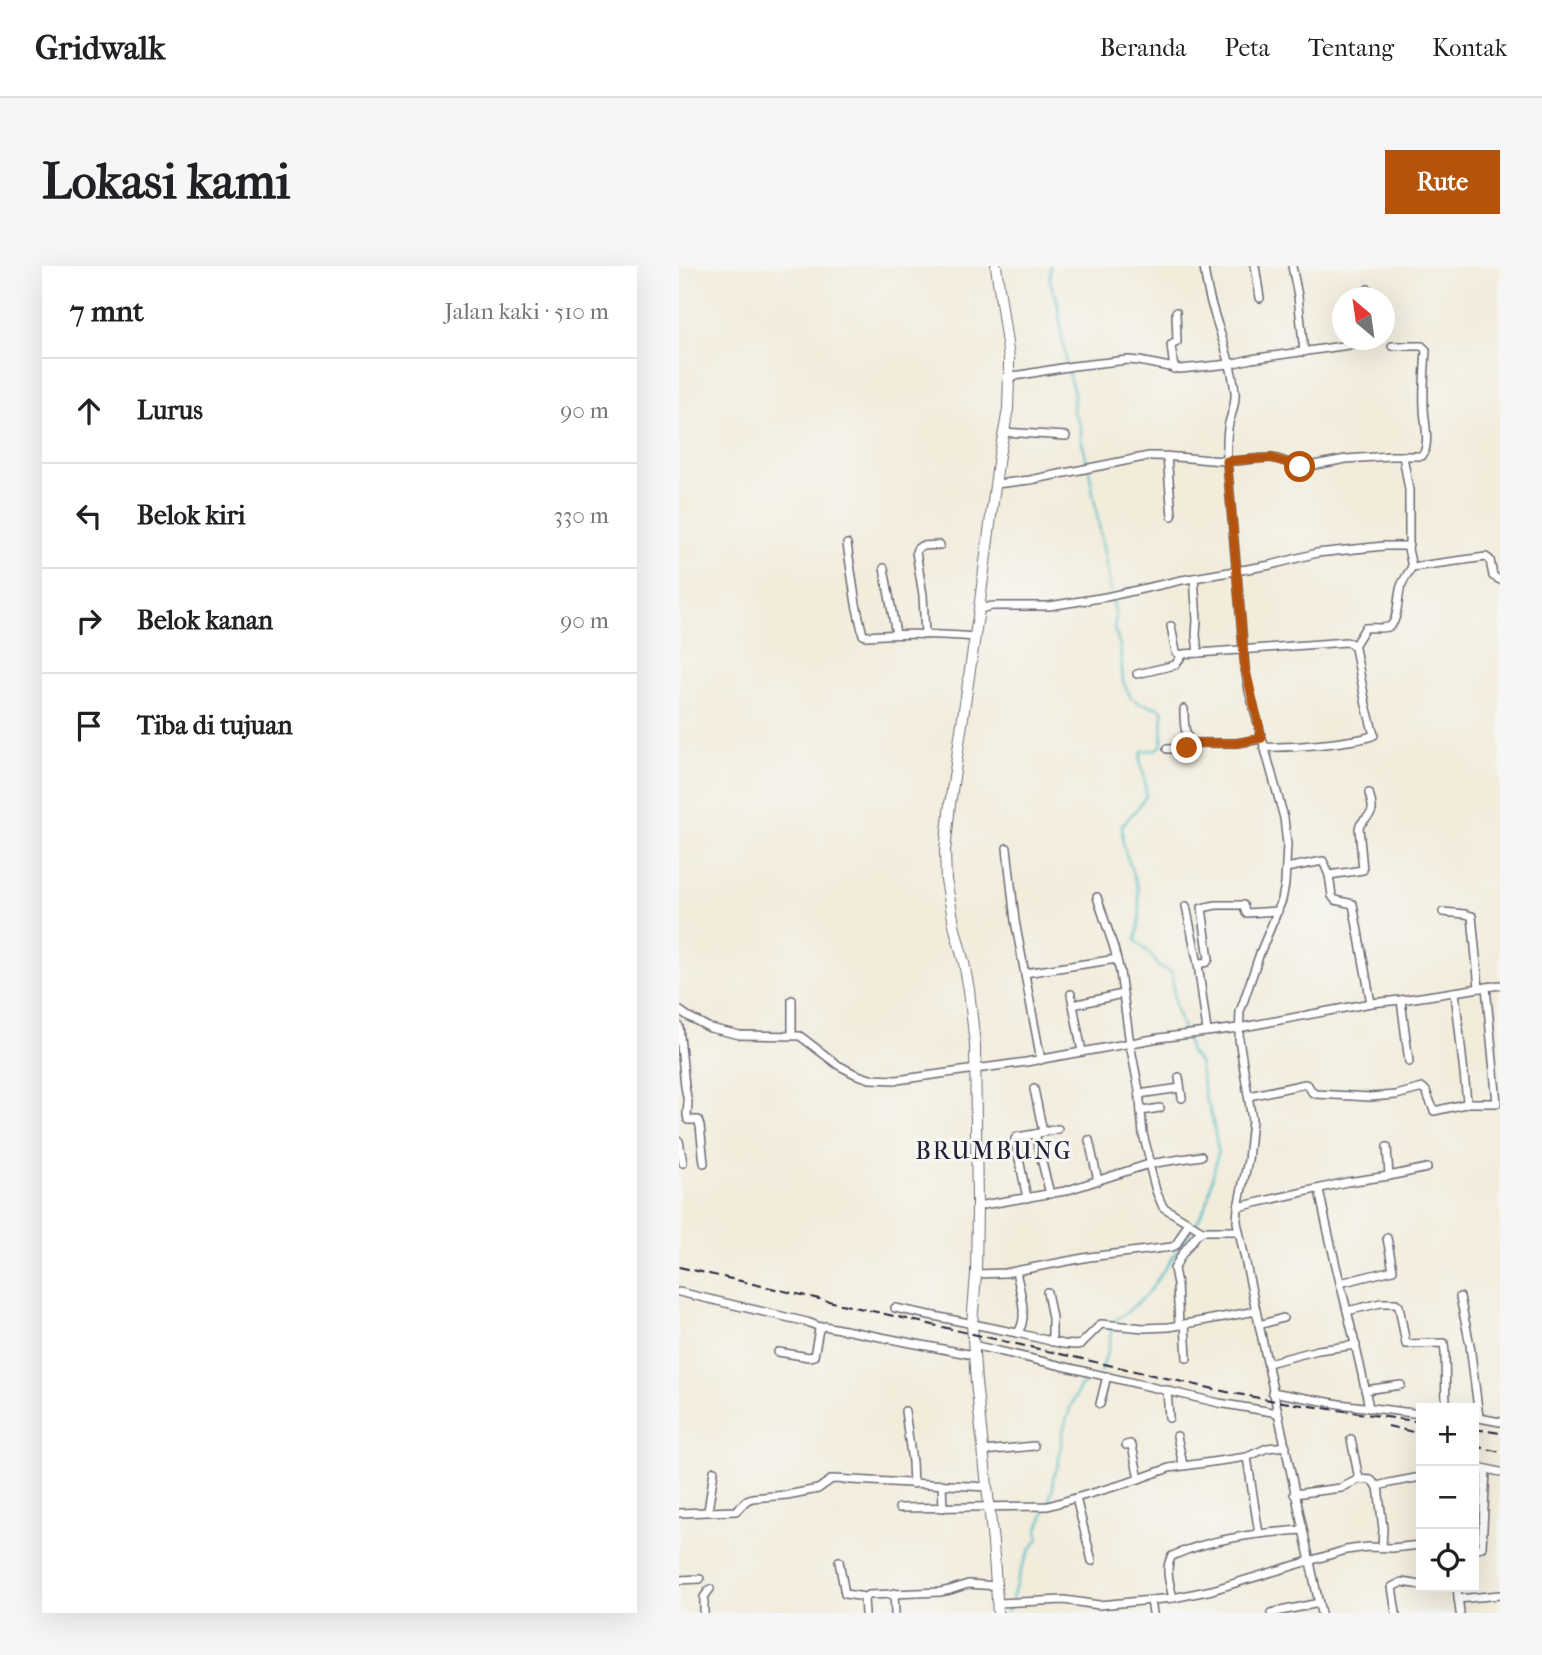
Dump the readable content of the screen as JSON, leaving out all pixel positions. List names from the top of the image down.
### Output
{
  "districts": ["BRUMBUNG"],
  "north": "top left",
  "page": {
    "header": "Gridwalk",
    "nav": [
      "Beranda",
      "Peta",
      "Tentang",
      "Kontak"
    ],
    "buttons": "Rute",
    "title": "Lokasi kami",
    "heading": ["7 mnt", "Jalan kaki · 510 m"],
    "list": [
      ["Lurus", "90 m"],
      ["Belok kiri", "330 m"],
      ["Belok kanan", "90 m"],
      "Tiba di tujuan"
    ],
    "map_buttons": ["+", "−"]
  }
}
